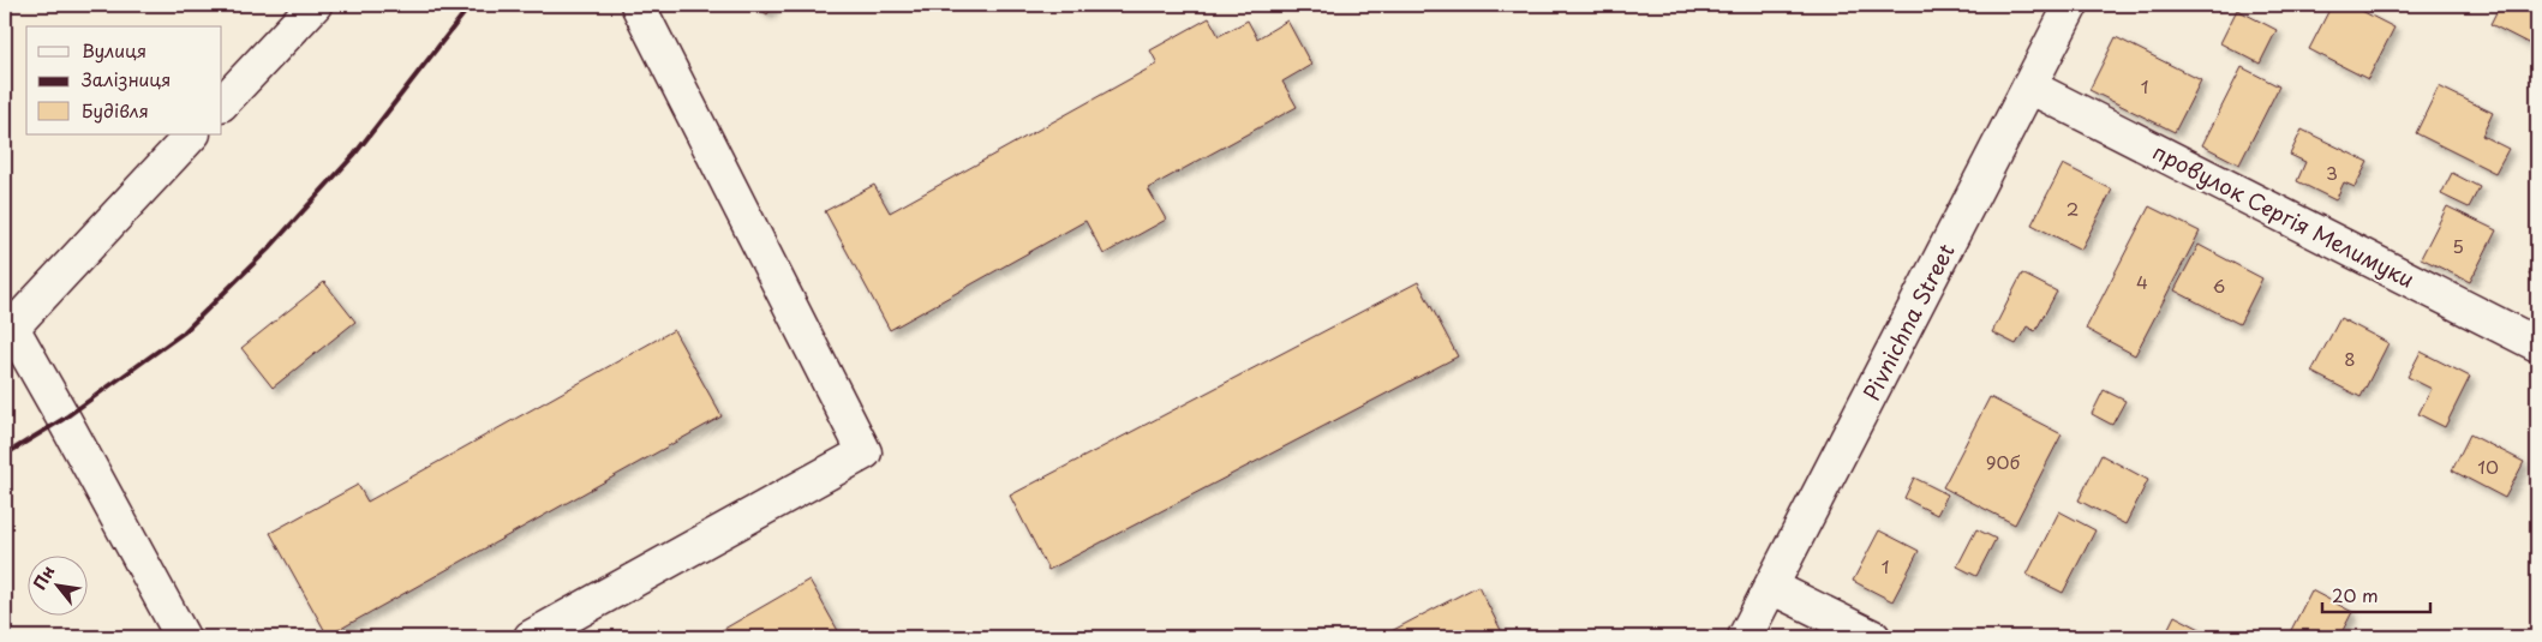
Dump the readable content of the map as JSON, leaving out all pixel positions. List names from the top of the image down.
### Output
{
  "streets": {
    "main road": ["провулок Сергія Мелимуки", "Pivnichna Street"]
  },
  "crossings": [
    ["провулок Сергія Мелимуки", "Pivnichna Street"]
  ],
  "house_numbers": [
    "1",
    "3",
    "2",
    "5",
    "4",
    "6",
    "8",
    "90б",
    "10",
    "1"
  ],
  "legend": ["Вулиця", "Залізниця", "Будівля"],
  "scale_bar": "20 m",
  "north": "top left"
}
